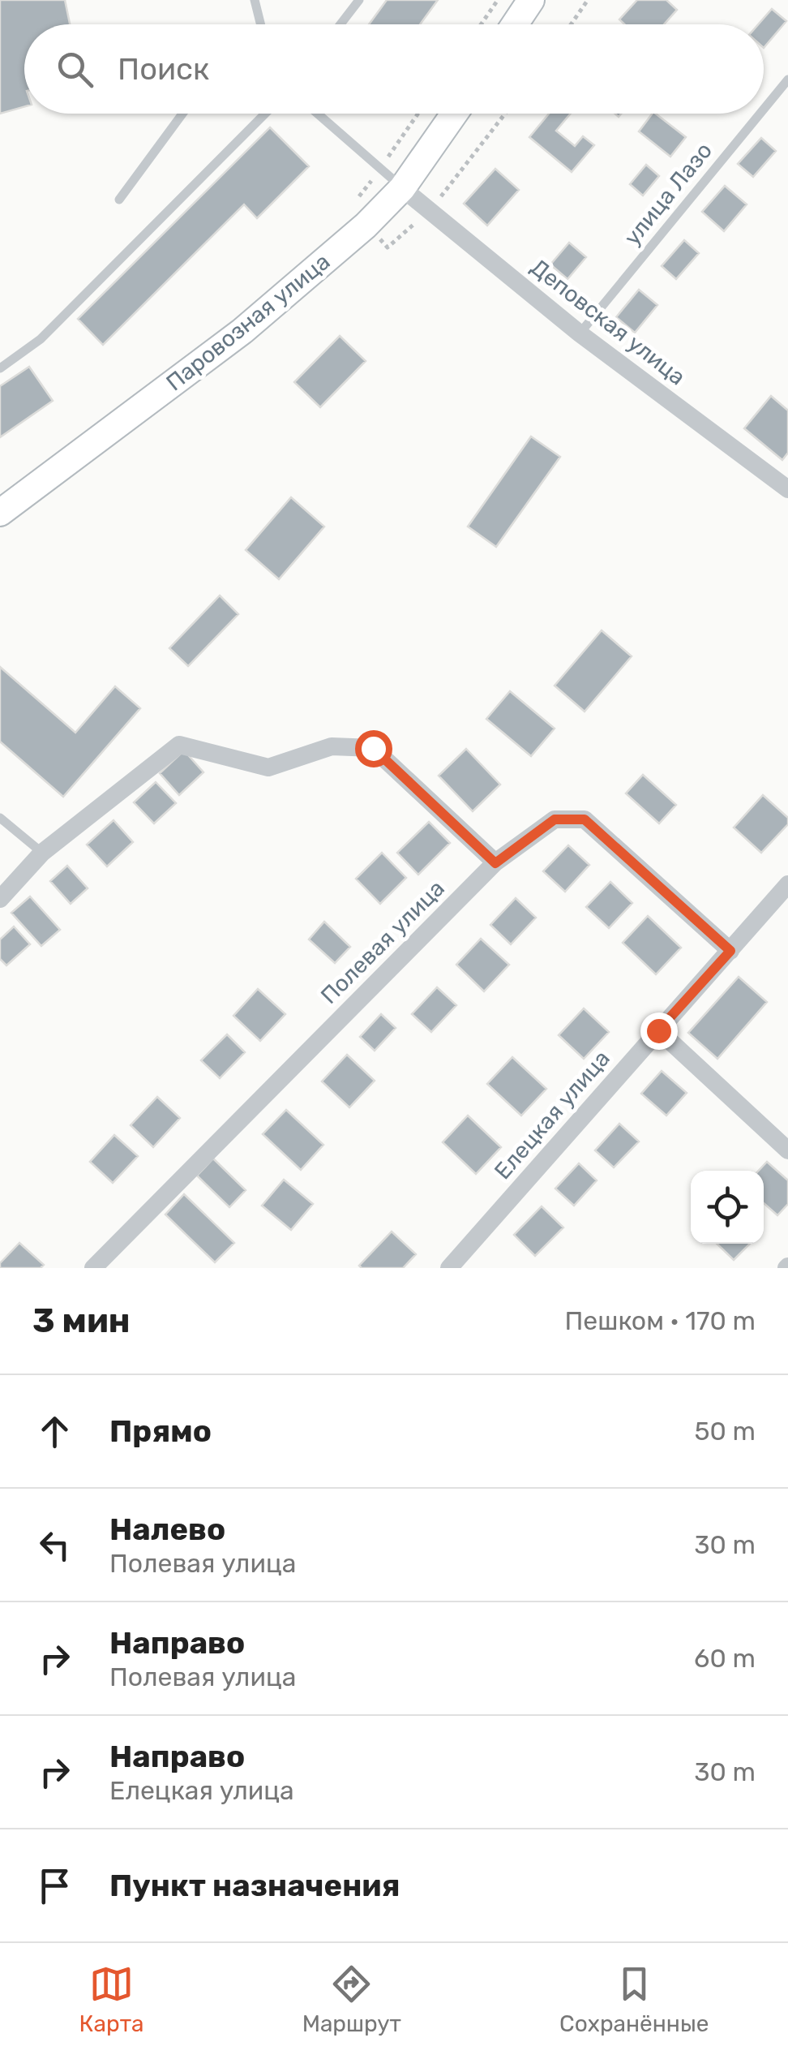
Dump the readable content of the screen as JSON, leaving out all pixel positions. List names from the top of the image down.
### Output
{
  "streets": {
    "main road": ["Паровозная улица"],
    "street": ["Деповская улица", "Полевая улица", "Елецкая улица"],
    "lane": ["улица Лазо"]
  },
  "crossings": [
    ["улица Лазо", "Деповская улица"],
    ["Паровозная улица", "Деповская улица"],
    ["Полевая улица", "Елецкая улица"]
  ],
  "page": {
    "search": "Поиск",
    "heading": ["3 мин", "Пешком · 170 m"],
    "list": [
      ["Прямо", "50 m"],
      ["Налево", "Полевая улица", "30 m"],
      ["Направо", "Полевая улица", "60 m"],
      ["Направо", "Елецкая улица", "30 m"],
      "Пункт назначения"
    ],
    "nav": ["Карта", "Маршрут", "Сохранённые"]
  }
}
